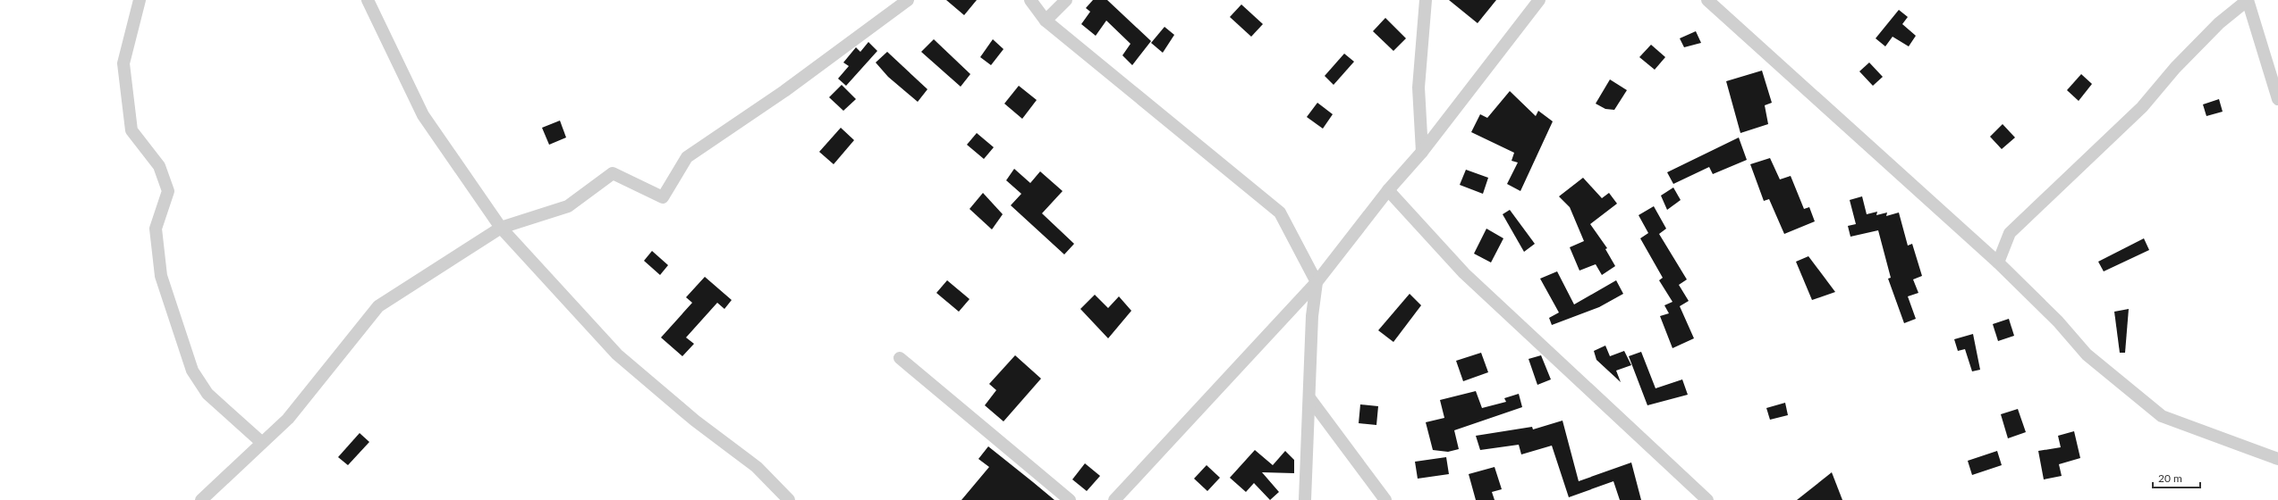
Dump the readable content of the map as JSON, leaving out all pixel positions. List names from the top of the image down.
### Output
{
  "scale_bar": "20 m"
}
